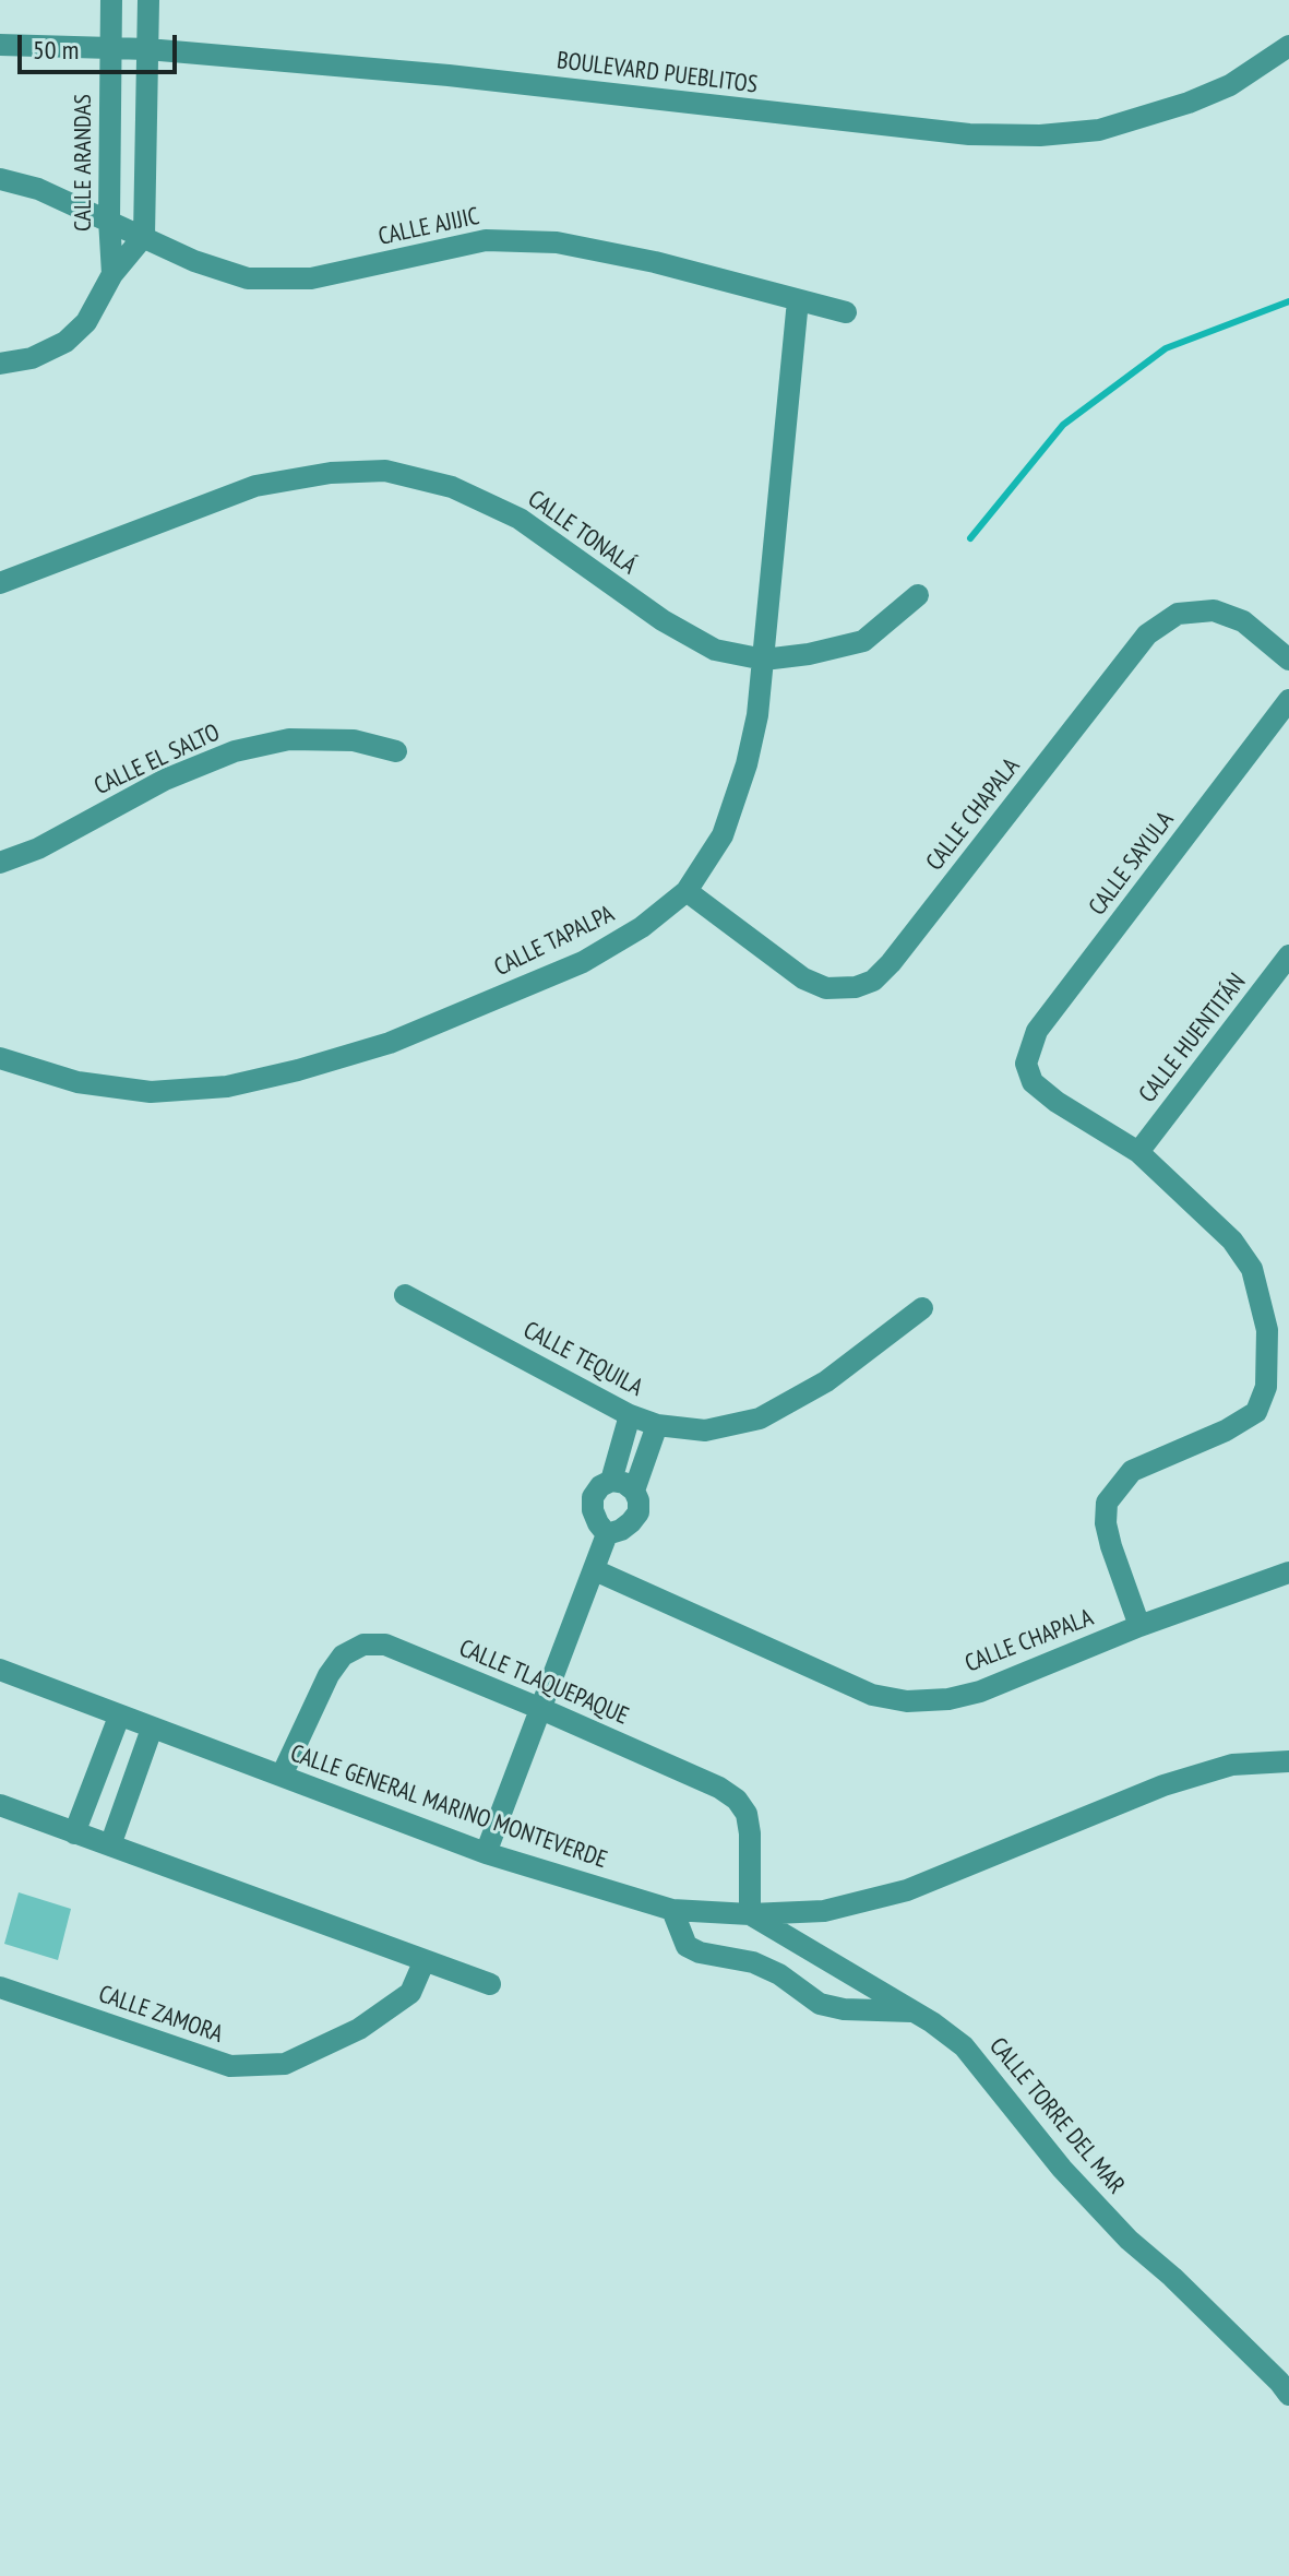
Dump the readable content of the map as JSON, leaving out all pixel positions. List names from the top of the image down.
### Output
{
  "streets": {
    "street": [
      "BOULEVARD PUEBLITOS",
      "CALLE ARANDAS",
      "CALLE AJIJIC",
      "CALLE TONALÁ",
      "CALLE EL SALTO",
      "CALLE CHAPALA",
      "CALLE SAYULA",
      "CALLE TAPALPA",
      "CALLE HUENTITÁN",
      "CALLE TEQUILA",
      "CALLE TLAQUEPAQUE",
      "CALLE GENERAL MARINO MONTEVERDE",
      "CALLE ZAMORA",
      "CALLE TORRE DEL MAR"
    ]
  },
  "crossings": [
    ["BOULEVARD PUEBLITOS", "CALLE ARANDAS"],
    ["CALLE ARANDAS", "CALLE AJIJIC"],
    ["CALLE AJIJIC", "CALLE TAPALPA"],
    ["CALLE TONALÁ", "CALLE TAPALPA"],
    ["CALLE CHAPALA", "CALLE TAPALPA"],
    ["CALLE SAYULA", "CALLE HUENTITÁN"],
    ["CALLE TLAQUEPAQUE", "CALLE GENERAL MARINO MONTEVERDE"],
    ["CALLE TLAQUEPAQUE", "CALLE TORRE DEL MAR"],
    ["CALLE GENERAL MARINO MONTEVERDE", "CALLE TORRE DEL MAR"]
  ],
  "scale_bar": "50 m"
}
